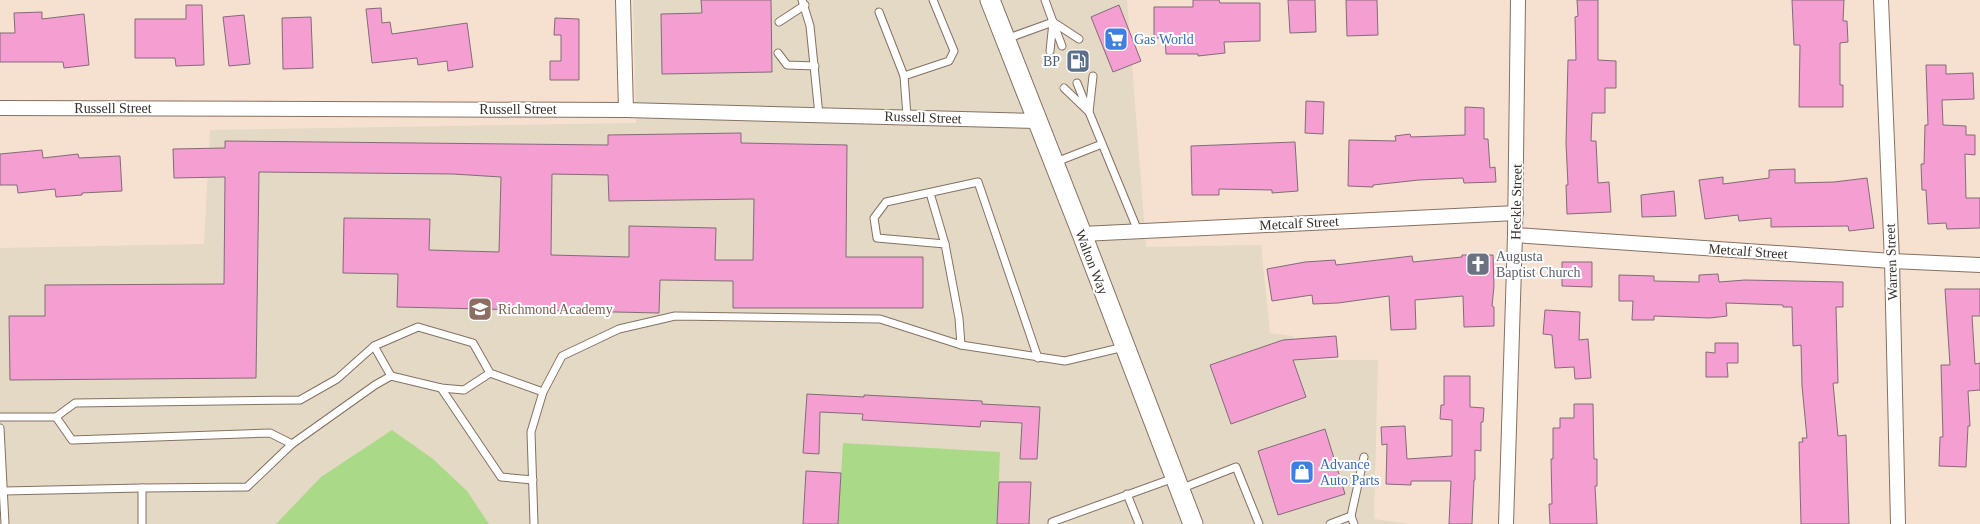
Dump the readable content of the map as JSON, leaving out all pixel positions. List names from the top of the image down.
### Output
{
  "streets": {
    "main road": ["Walton Way"],
    "street": [
      "Russell Street",
      "Heckle Street",
      "Metcalf Street",
      "Warren Street"
    ]
  },
  "crossings": [
    ["Russell Street", "Walton Way"],
    ["Heckle Street", "Metcalf Street"],
    ["Metcalf Street", "Walton Way"],
    ["Metcalf Street", "Warren Street"]
  ],
  "places": {
    "supermarket": ["Gas World"],
    "fuel station": ["BP"],
    "church": ["Augusta Baptist Church"],
    "school or university": ["Richmond Academy"],
    "shop": ["Advance Auto Parts"]
  }
}
